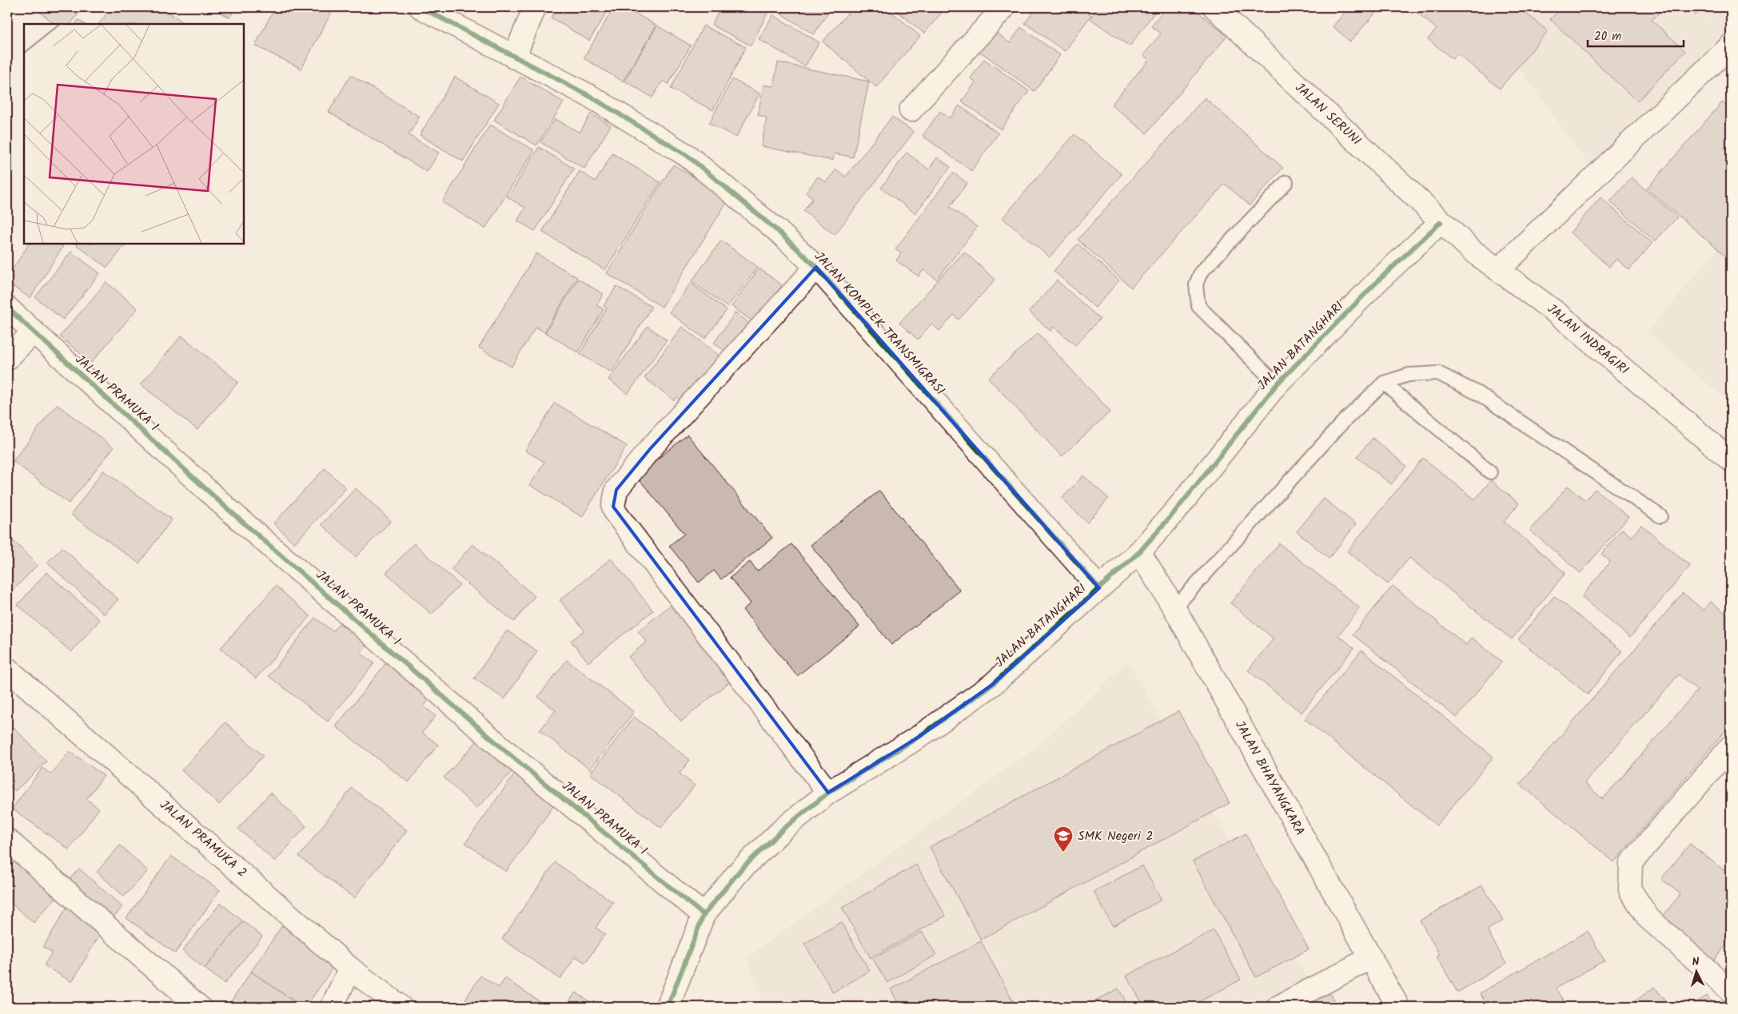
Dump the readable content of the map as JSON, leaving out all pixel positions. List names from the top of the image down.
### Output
{
  "streets": {
    "street": [
      "JALAN SERUNI",
      "JALAN KOMPLEK TRANSMIGRASI",
      "JALAN INDRAGIRI",
      "JALAN BATANGHARI",
      "JALAN PRAMUKA 1",
      "JALAN BHAYANGKARA",
      "JALAN PRAMUKA 2"
    ]
  },
  "crossings": [
    ["JALAN SERUNI", "JALAN INDRAGIRI"],
    ["JALAN SERUNI", "JALAN BATANGHARI"],
    ["JALAN KOMPLEK TRANSMIGRASI", "JALAN BATANGHARI"],
    ["JALAN INDRAGIRI", "JALAN BATANGHARI"],
    ["JALAN BATANGHARI", "JALAN PRAMUKA 1"],
    ["JALAN BATANGHARI", "JALAN BHAYANGKARA"]
  ],
  "places": {
    "school or university": ["SMK Negeri 2"]
  },
  "scale_bar": "20 m",
  "north": "top"
}
